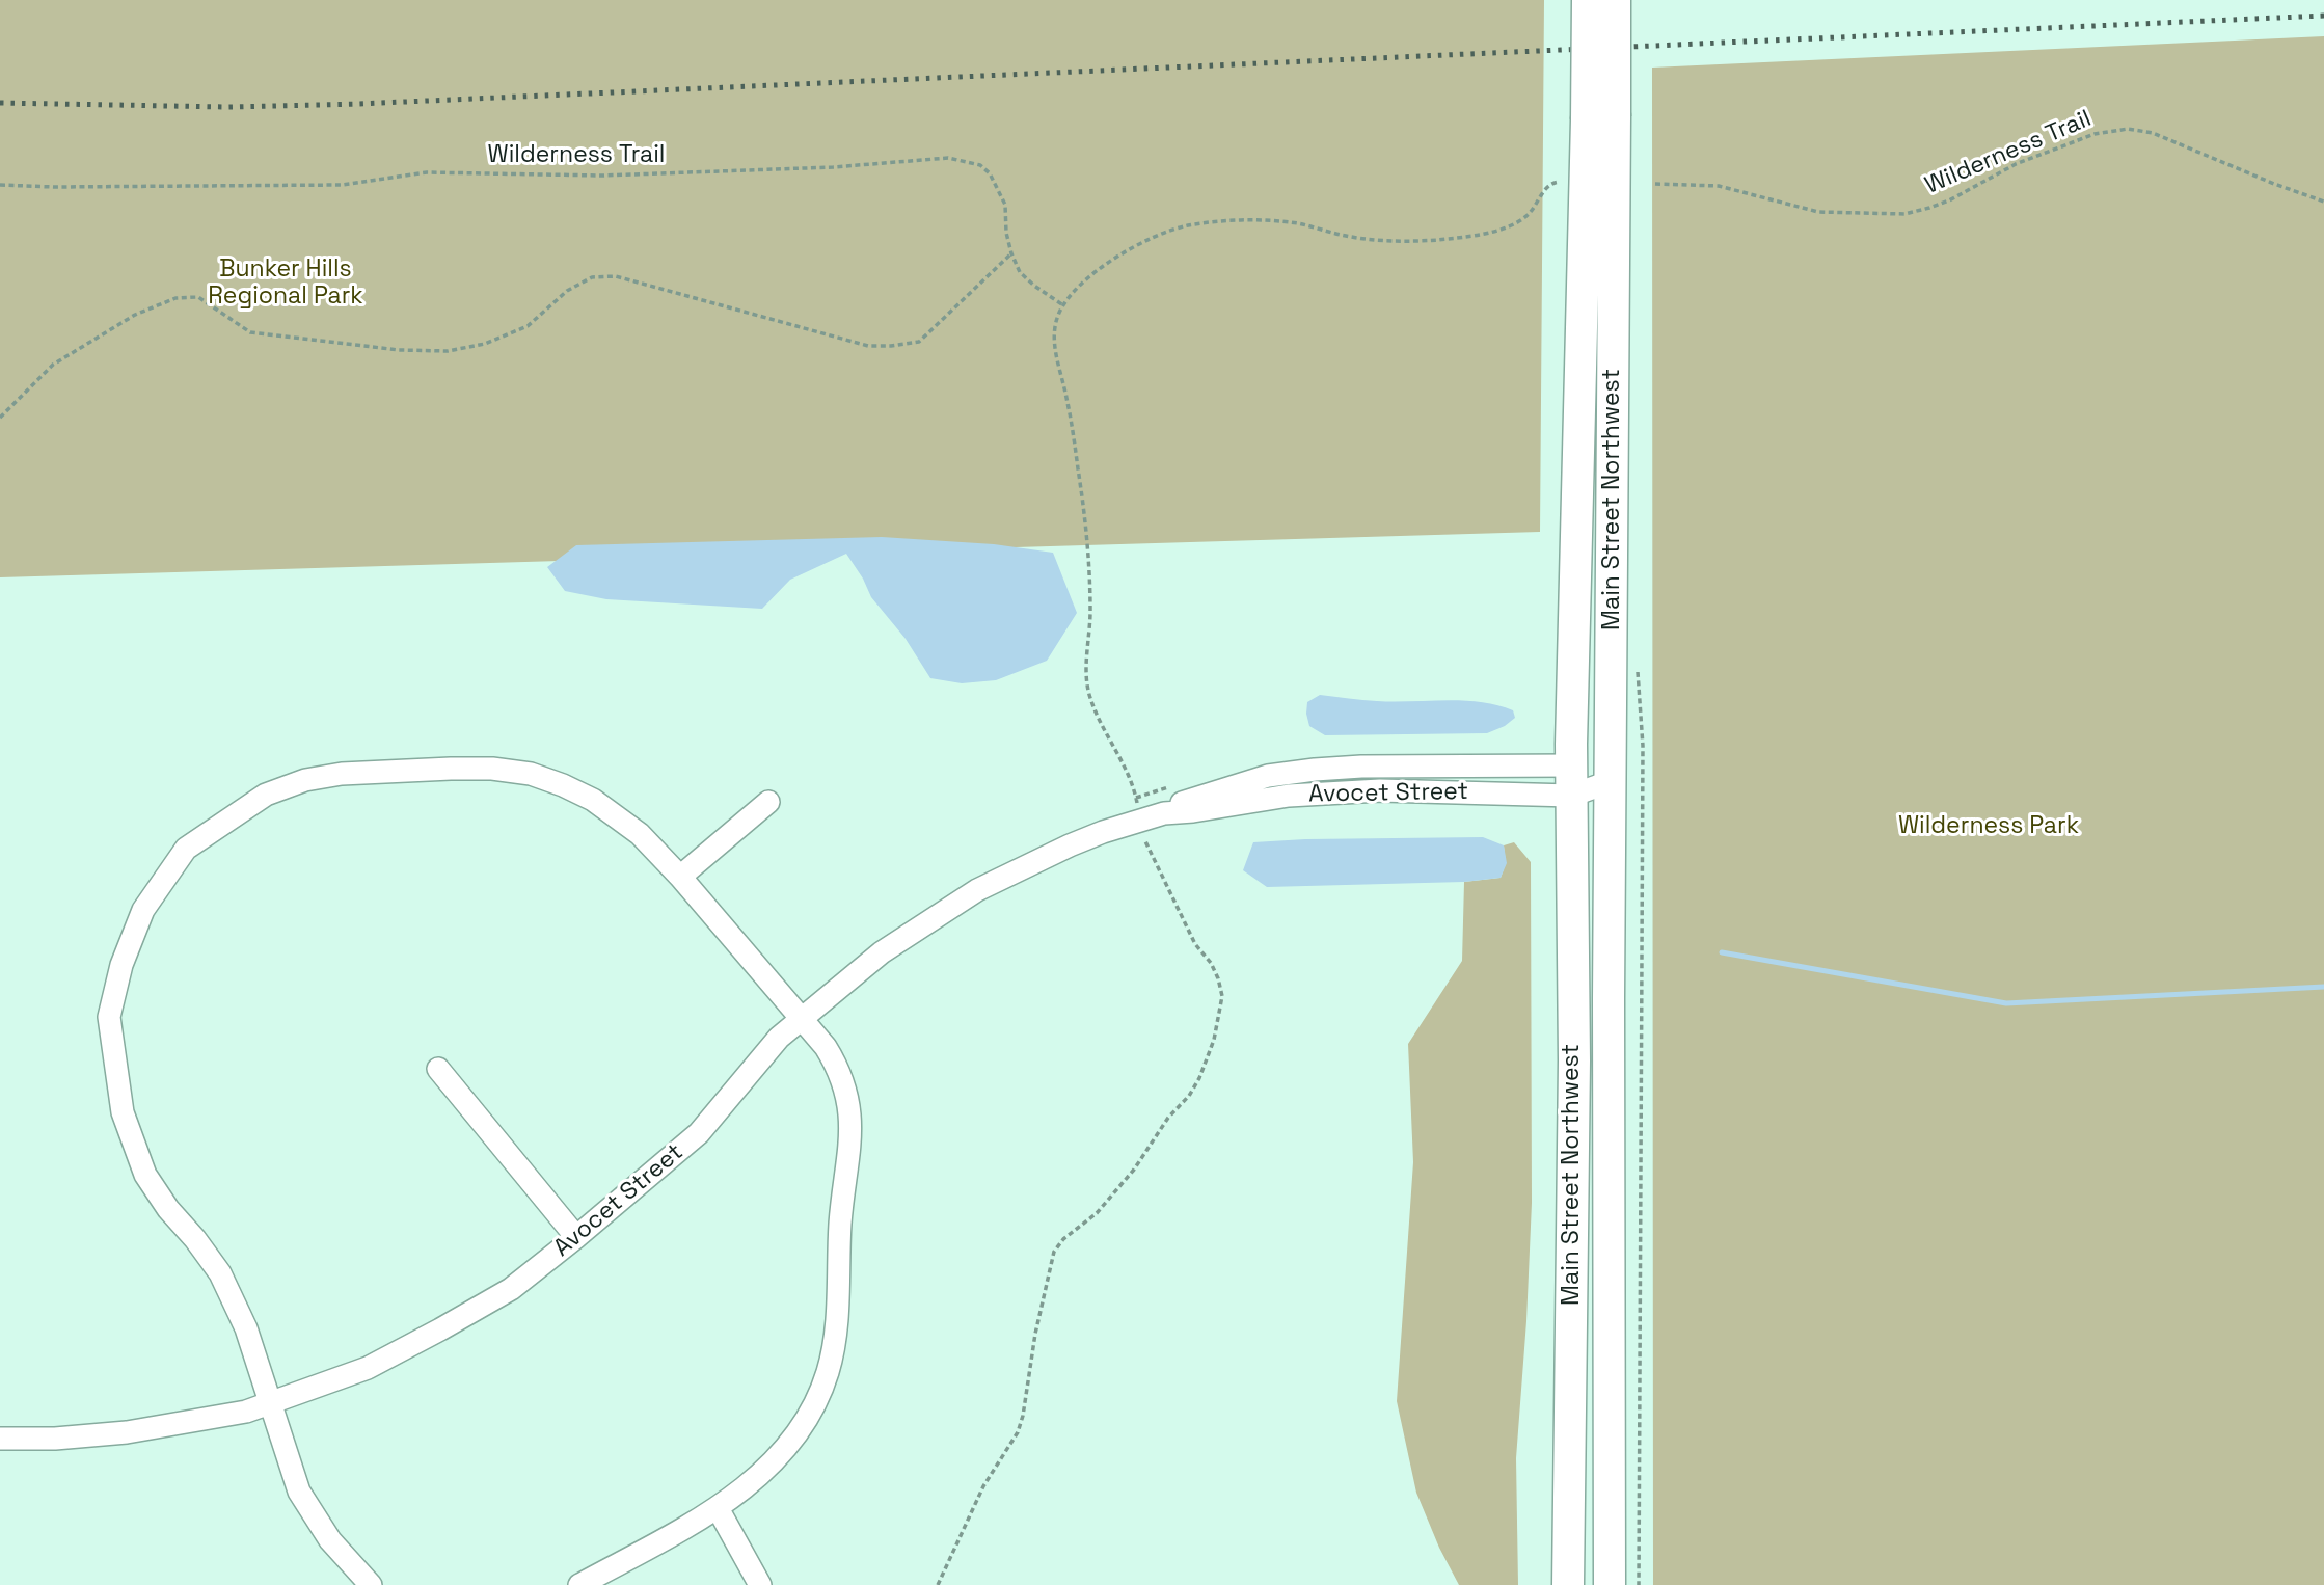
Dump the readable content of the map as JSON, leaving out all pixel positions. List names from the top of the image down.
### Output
{
  "streets": {
    "main road": ["Main Street Northwest"],
    "street": ["Avocet Street"],
    "path": ["Wilderness Trail"]
  },
  "crossings": [
    ["Main Street Northwest", "Avocet Street"]
  ],
  "parks": ["Bunker Hills Regional Park", "Wilderness Park"]
}
